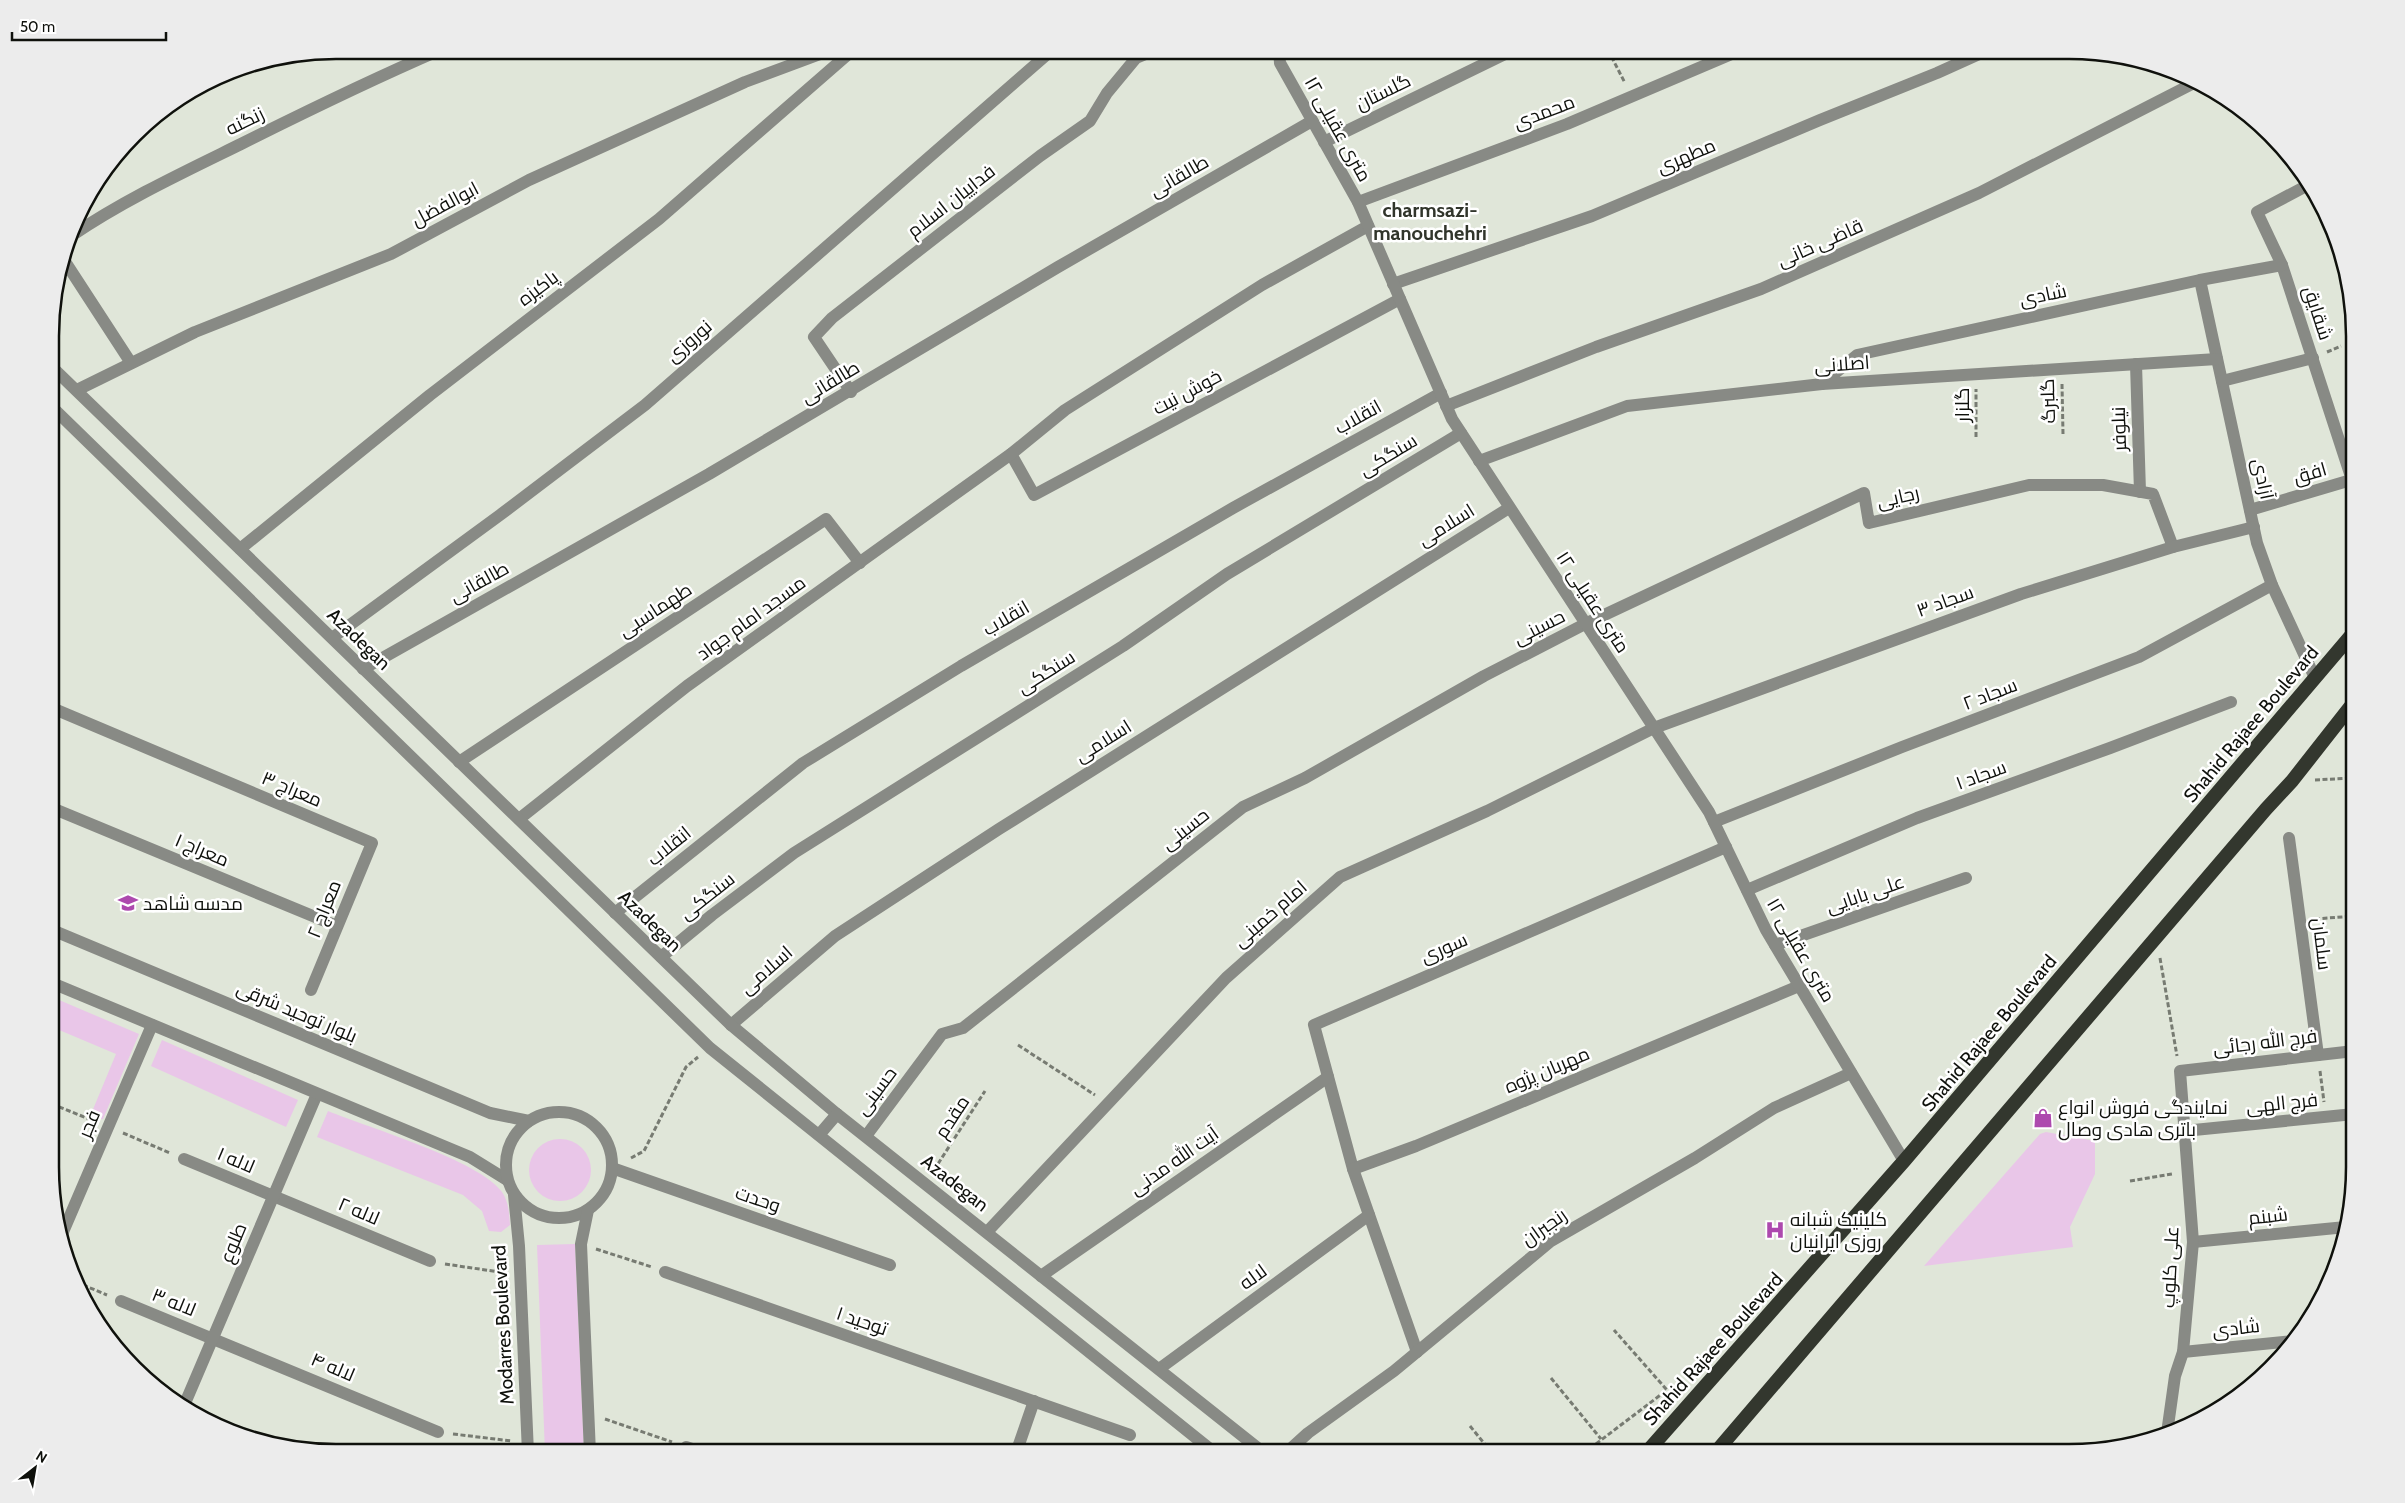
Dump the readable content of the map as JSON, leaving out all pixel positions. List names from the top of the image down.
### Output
{
  "streets": {
    "highway": ["Shahid Rajaee Boulevard"],
    "street": [
      "گلستان",
      "محمدی",
      "زنگنه",
      "۱۲ متری عقیلی",
      "مطهری",
      "طالقانی",
      "فداییان اسلام",
      "ابوالفضل",
      "قاضی خانی",
      "پاکیزه",
      "شادی",
      "شقایق",
      "نوروزی",
      "اصلانی",
      "خوش نیت",
      "انقلاب",
      "نیلوفر",
      "سنگکی",
      "افق",
      "آزادی",
      "رجایی",
      "اسلامی",
      "سجاد ۳",
      "طهماسبی",
      "مسجد امام جواد",
      "حسینی",
      "Azadegan",
      "سجاد ۲",
      "سجاد ۱",
      "معراج ۳",
      "معراج ۱",
      "علی بابایی",
      "معراج ۲",
      "امام خمینی",
      "سلمان",
      "سوری",
      "بلوار توحید شرقی",
      "فرج الله رجائی",
      "مهربان پژوه",
      "فرج الهی",
      "فجر",
      "لاله ۱",
      "آیت الله مدنی",
      "وحدت",
      "لاله ۲",
      "شبنم",
      "رنجبران",
      "طلوع",
      "علی کلوپ",
      "لاله",
      "لاله ۳",
      "توحید ۱",
      "Modarres Boulevard",
      "لاله ۴"
    ],
    "path": ["گلبرگ", "گلزار", "مقدم"]
  },
  "crossings": [
    ["گلستان", "۱۲ متری عقیلی"],
    ["محمدی", "۱۲ متری عقیلی"],
    ["۱۲ متری عقیلی", "مطهری"],
    ["۱۲ متری عقیلی", "طالقانی"],
    ["۱۲ متری عقیلی", "قاضی خانی"],
    ["۱۲ متری عقیلی", "اصلانی"],
    ["۱۲ متری عقیلی", "خوش نیت"],
    ["۱۲ متری عقیلی", "انقلاب"],
    ["۱۲ متری عقیلی", "سنگکی"],
    ["۱۲ متری عقیلی", "رجایی"],
    ["۱۲ متری عقیلی", "اسلامی"],
    ["۱۲ متری عقیلی", "سجاد ۳"],
    ["۱۲ متری عقیلی", "مسجد امام جواد"],
    ["۱۲ متری عقیلی", "حسینی"],
    ["۱۲ متری عقیلی", "سجاد ۲"],
    ["۱۲ متری عقیلی", "Shahid Rajaee Boulevard"],
    ["۱۲ متری عقیلی", "سجاد ۱"],
    ["۱۲ متری عقیلی", "علی بابایی"],
    ["۱۲ متری عقیلی", "امام خمینی"],
    ["۱۲ متری عقیلی", "سوری"],
    ["۱۲ متری عقیلی", "مهربان پژوه"],
    ["۱۲ متری عقیلی", "رنجبران"],
    ["طالقانی", "فداییان اسلام"],
    ["طالقانی", "Azadegan"],
    ["ابوالفضل", "Azadegan"],
    ["پاکیزه", "Azadegan"],
    ["شادی", "شقایق"],
    ["شادی", "اصلانی"],
    ["شادی", "آزادی"],
    ["شادی", "علی کلوپ"],
    ["نوروزی", "Azadegan"],
    ["اصلانی", "گلبرگ"],
    ["اصلانی", "گلزار"],
    ["اصلانی", "نیلوفر"],
    ["اصلانی", "آزادی"],
    ["خوش نیت", "مسجد امام جواد"],
    ["انقلاب", "Azadegan"],
    ["نیلوفر", "رجایی"],
    ["سنگکی", "Azadegan"],
    ["افق", "آزادی"],
    ["آزادی", "سجاد ۳"],
    ["آزادی", "سجاد ۲"],
    ["آزادی", "Shahid Rajaee Boulevard"],
    ["رجایی", "سجاد ۳"],
    ["رجایی", "حسینی"],
    ["اسلامی", "Azadegan"],
    ["سجاد ۳", "امام خمینی"],
    ["طهماسبی", "مسجد امام جواد"],
    ["طهماسبی", "Azadegan"],
    ["مسجد امام جواد", "Azadegan"],
    ["حسینی", "Azadegan"],
    ["Azadegan", "امام خمینی"],
    ["Azadegan", "مقدم"],
    ["Azadegan", "آیت الله مدنی"],
    ["Azadegan", "لاله"],
    ["معراج ۳", "معراج ۲"],
    ["معراج ۱", "معراج ۲"],
    ["سلمان", "فرج الله رجائی"],
    ["سوری", "مهربان پژوه"],
    ["سوری", "آیت الله مدنی"],
    ["بلوار توحید شرقی", "وحدت"],
    ["بلوار توحید شرقی", "Modarres Boulevard"],
    ["فرج الله رجائی", "علی کلوپ"],
    ["فرج الهی", "علی کلوپ"],
    ["لاله ۱", "لاله ۲"],
    ["لاله ۱", "طلوع"],
    ["وحدت", "Modarres Boulevard"],
    ["لاله ۲", "طلوع"],
    ["شبنم", "علی کلوپ"],
    ["طلوع", "لاله ۳"],
    ["طلوع", "لاله ۴"],
    ["لاله ۳", "لاله ۴"]
  ],
  "districts": ["charmsazi- manouchehri"],
  "places": {
    "school or university": ["مدسه شاهد"],
    "shop": ["نمایندگی فروش انواع باتری هادی وصال"],
    "hospital": ["کلینیک شبانه روزی ایرانیان"]
  },
  "scale_bar": "50 m",
  "north": "top right"
}
